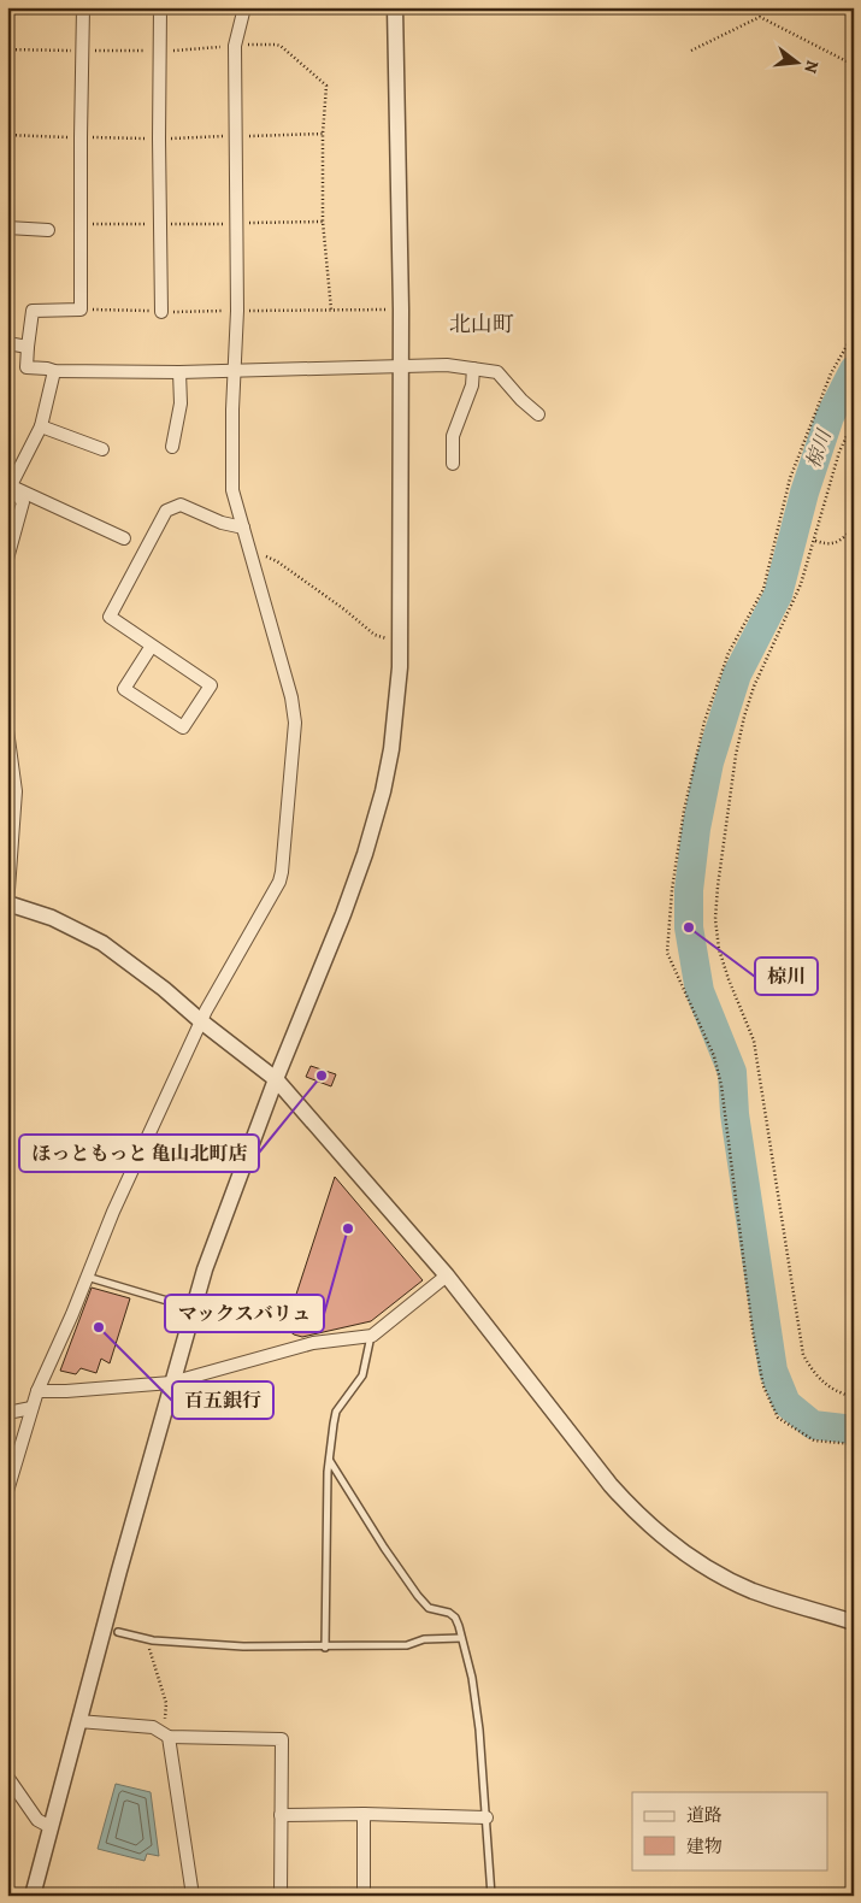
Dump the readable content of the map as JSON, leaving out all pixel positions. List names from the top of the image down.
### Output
{
  "districts": ["北山町"],
  "water": ["椋川"],
  "places": [
    "椋川",
    "ほっともっと 亀山北町店",
    "マックスバリュ",
    "百五銀行"
  ],
  "legend": ["道路", "建物"],
  "north": "right"
}
